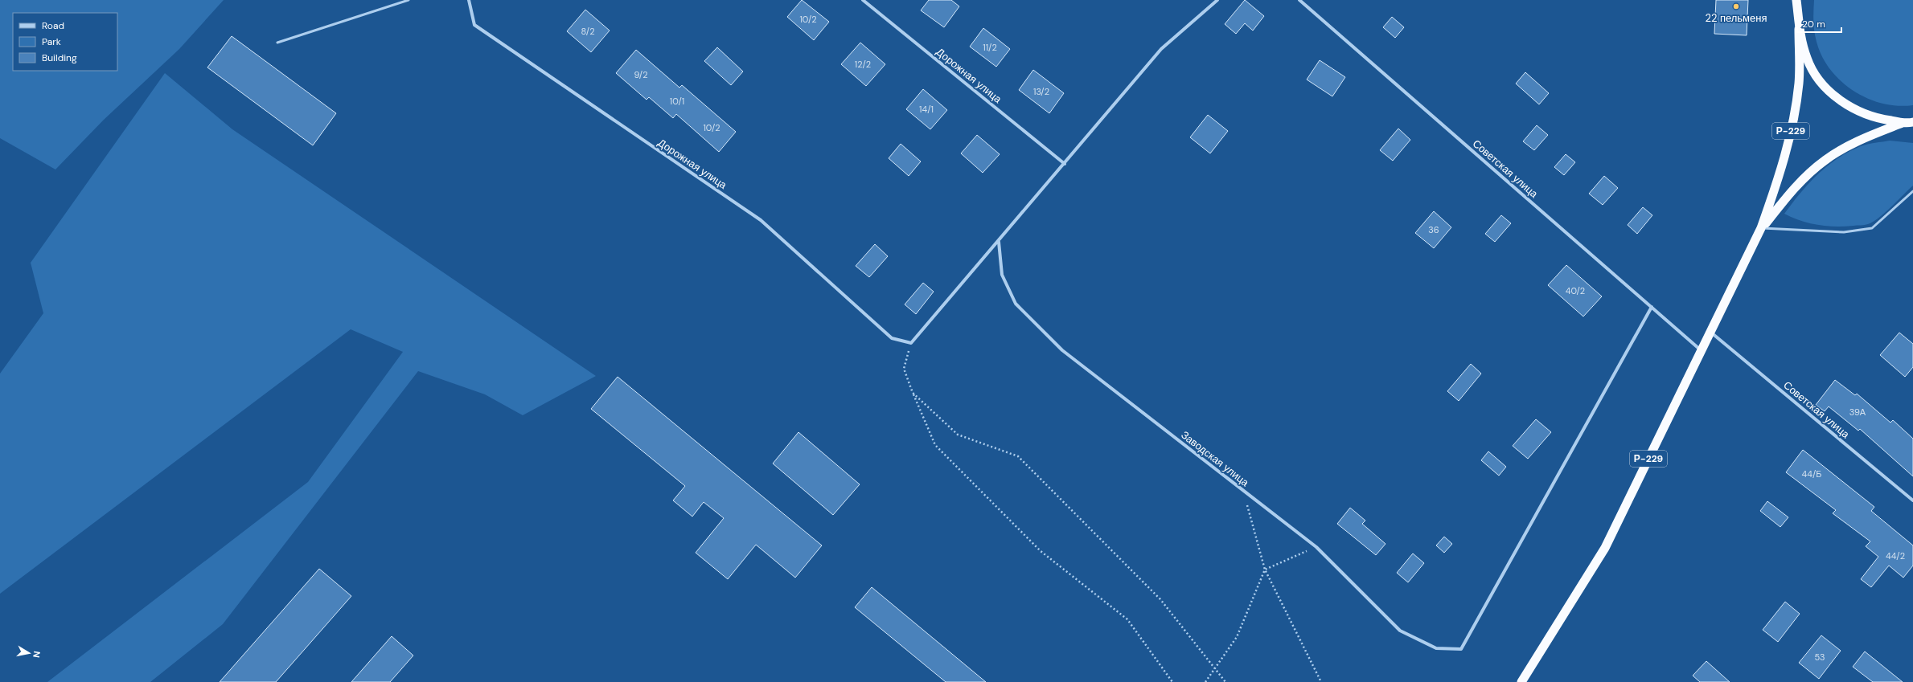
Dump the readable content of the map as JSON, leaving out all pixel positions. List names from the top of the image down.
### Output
{
  "streets": {
    "highway": ["Р-229"],
    "street": ["Дорожная улица", "Советская улица", "Заводская улица"]
  },
  "crossings": [
    ["Р-229", "Советская улица"],
    ["Советская улица", "Заводская улица"]
  ],
  "places": ["22 пельменя"],
  "house_numbers": [
    "10/2",
    "8/2",
    "11/2",
    "12/2",
    "9/2",
    "13/2",
    "10/1",
    "14/1",
    "10/2",
    "36",
    "40/2",
    "39А",
    "44/Б",
    "44/2",
    "53"
  ],
  "legend": ["Road", "Park", "Building"],
  "scale_bar": "20 m",
  "north": "right"
}
